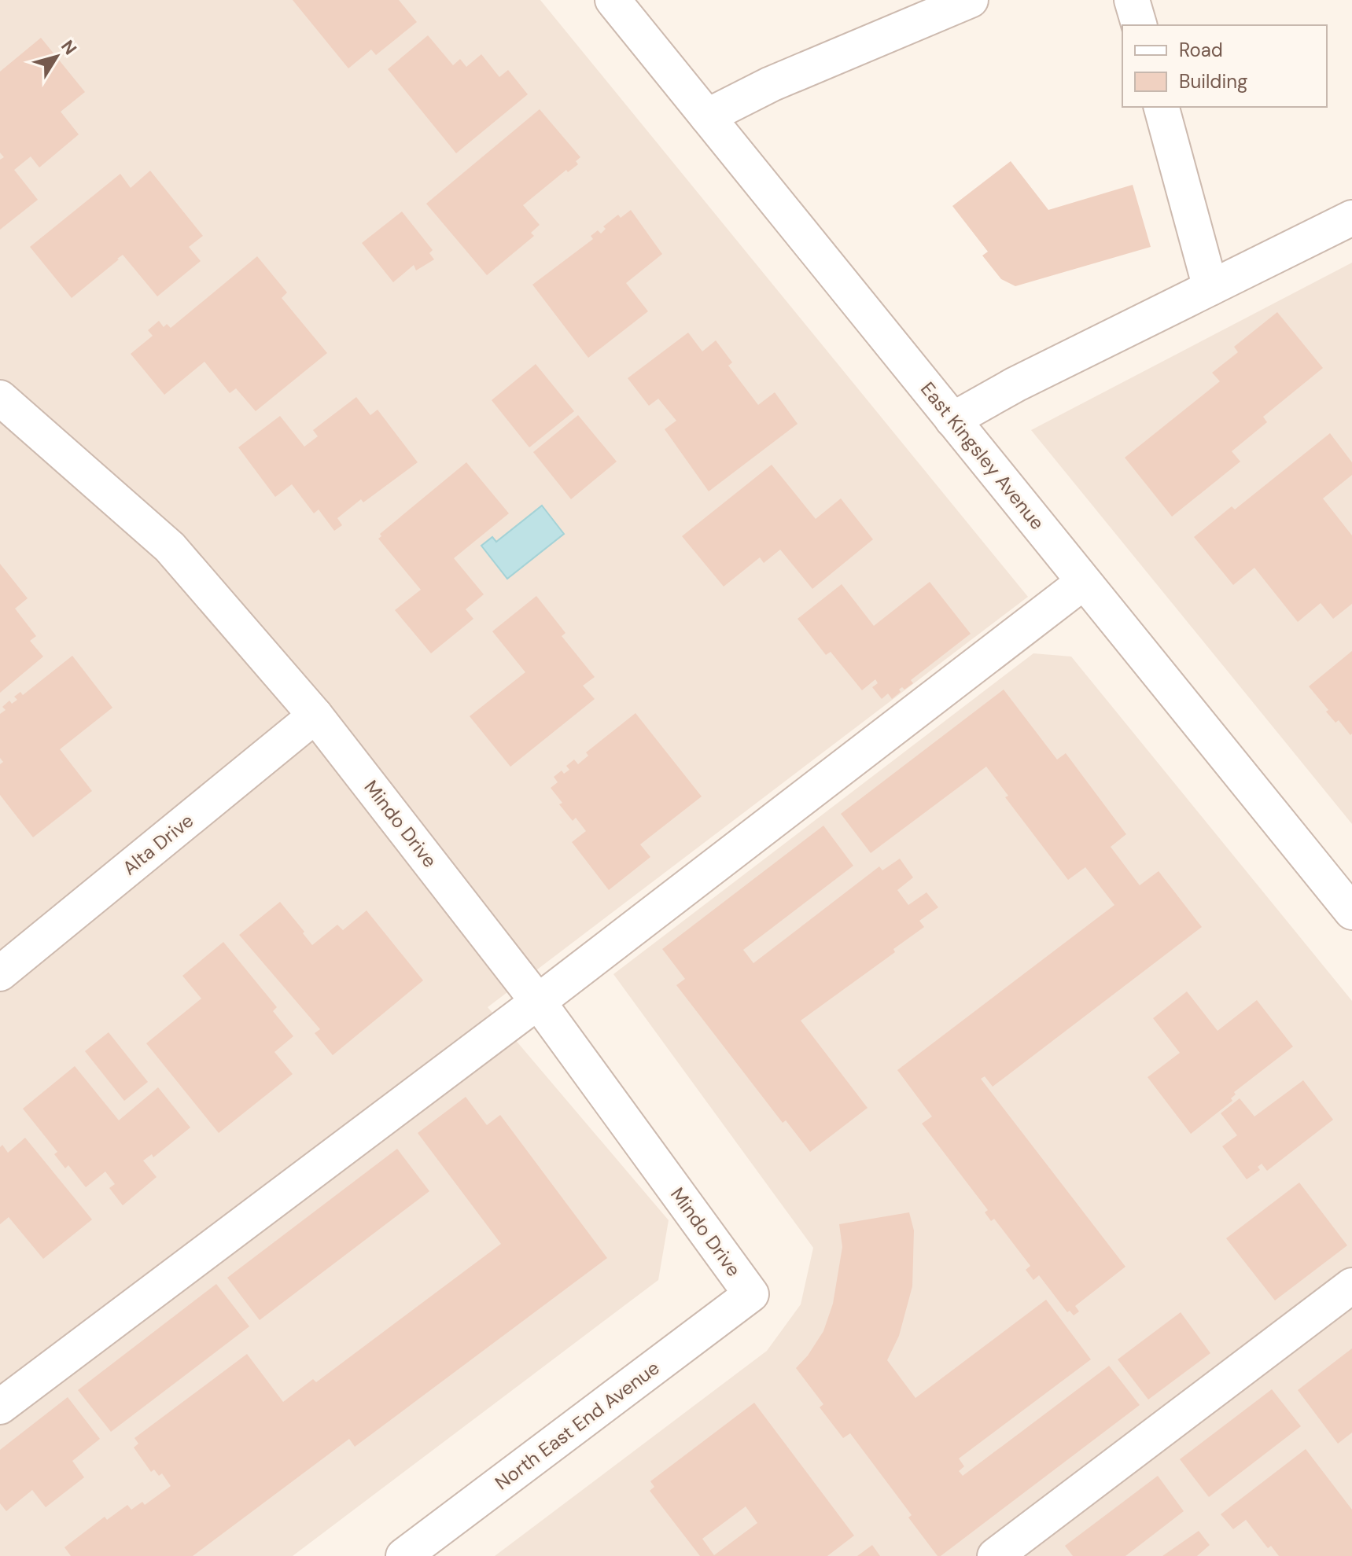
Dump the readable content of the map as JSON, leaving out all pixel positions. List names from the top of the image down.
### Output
{
  "streets": {
    "street": [
      "East Kingsley Avenue",
      "Mindo Drive",
      "Alta Drive",
      "North East End Avenue"
    ]
  },
  "crossings": [
    ["Mindo Drive", "Alta Drive"],
    ["Mindo Drive", "North East End Avenue"]
  ],
  "legend": ["Road", "Building"],
  "north": "top right"
}
